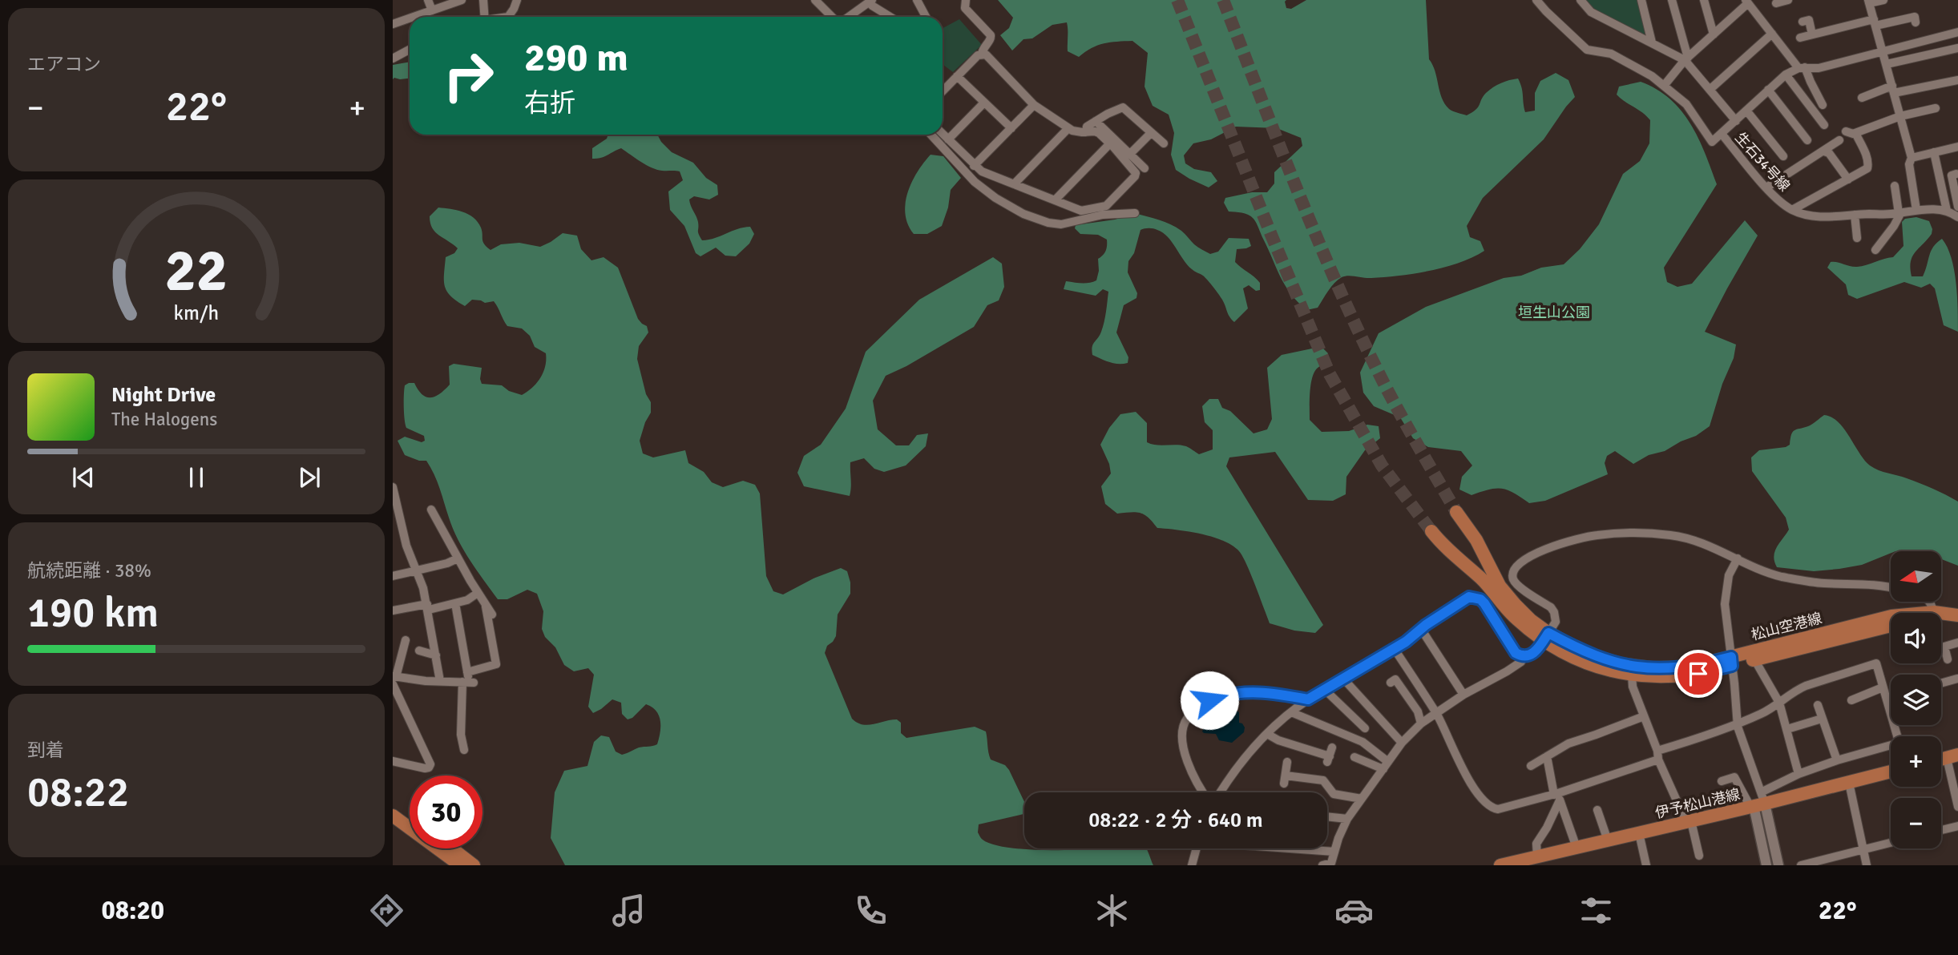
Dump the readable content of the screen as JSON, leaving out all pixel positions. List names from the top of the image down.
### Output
{
  "streets": {
    "main road": ["松山空港線", "伊予松山港線"],
    "street": ["生石34号線"]
  },
  "parks": ["垣生山公園"],
  "north": "left",
  "page": {
    "tile": [
      "エアコン",
      ["航続距離 · 38%", "190 km"],
      ["到着", "08:22"]
    ],
    "turn": ["290 m", "右折"],
    "heat": ["−", "22°", "+"],
    "song": ["Night Drive", "The Halogens"],
    "map_buttons": ["+", "−"],
    "limit": "30",
    "trip": "08:22 · 2 分 · 640 m",
    "tabs": ["08:20", "22°"],
    "gauge": ["22", "km/h"]
  }
}
